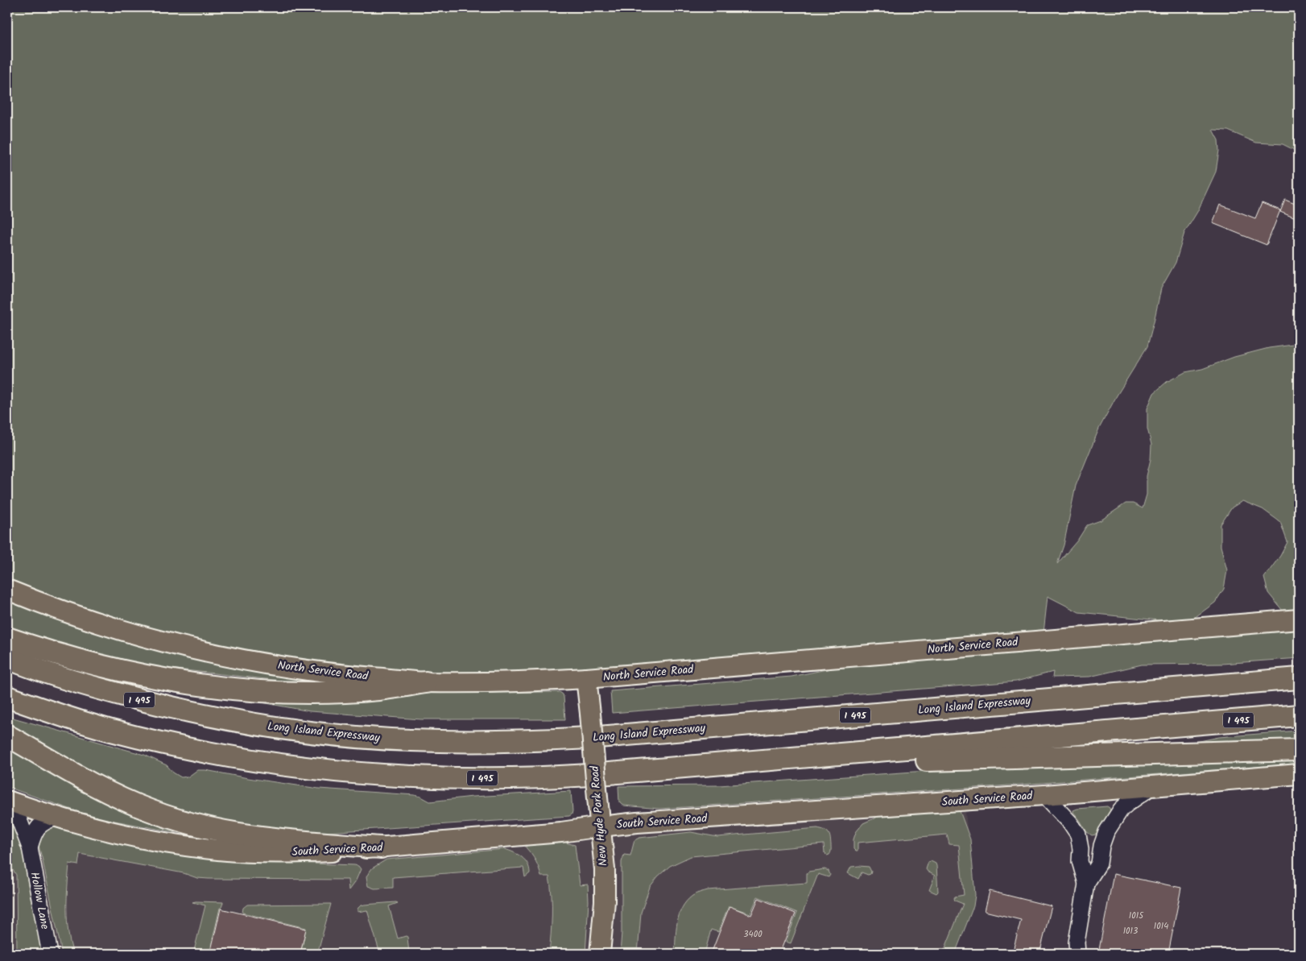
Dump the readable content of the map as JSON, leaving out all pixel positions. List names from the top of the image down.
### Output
{
  "streets": {
    "highway": ["I 495", "Long Island Expressway"],
    "main road": ["North Service Road", "South Service Road", "New Hyde Park Road"],
    "street": ["Hollow Lane"]
  },
  "crossings": [
    ["North Service Road", "New Hyde Park Road"],
    ["South Service Road", "New Hyde Park Road"]
  ],
  "house_numbers": [
    "1015",
    "1014",
    "1013",
    "3400"
  ]
}
